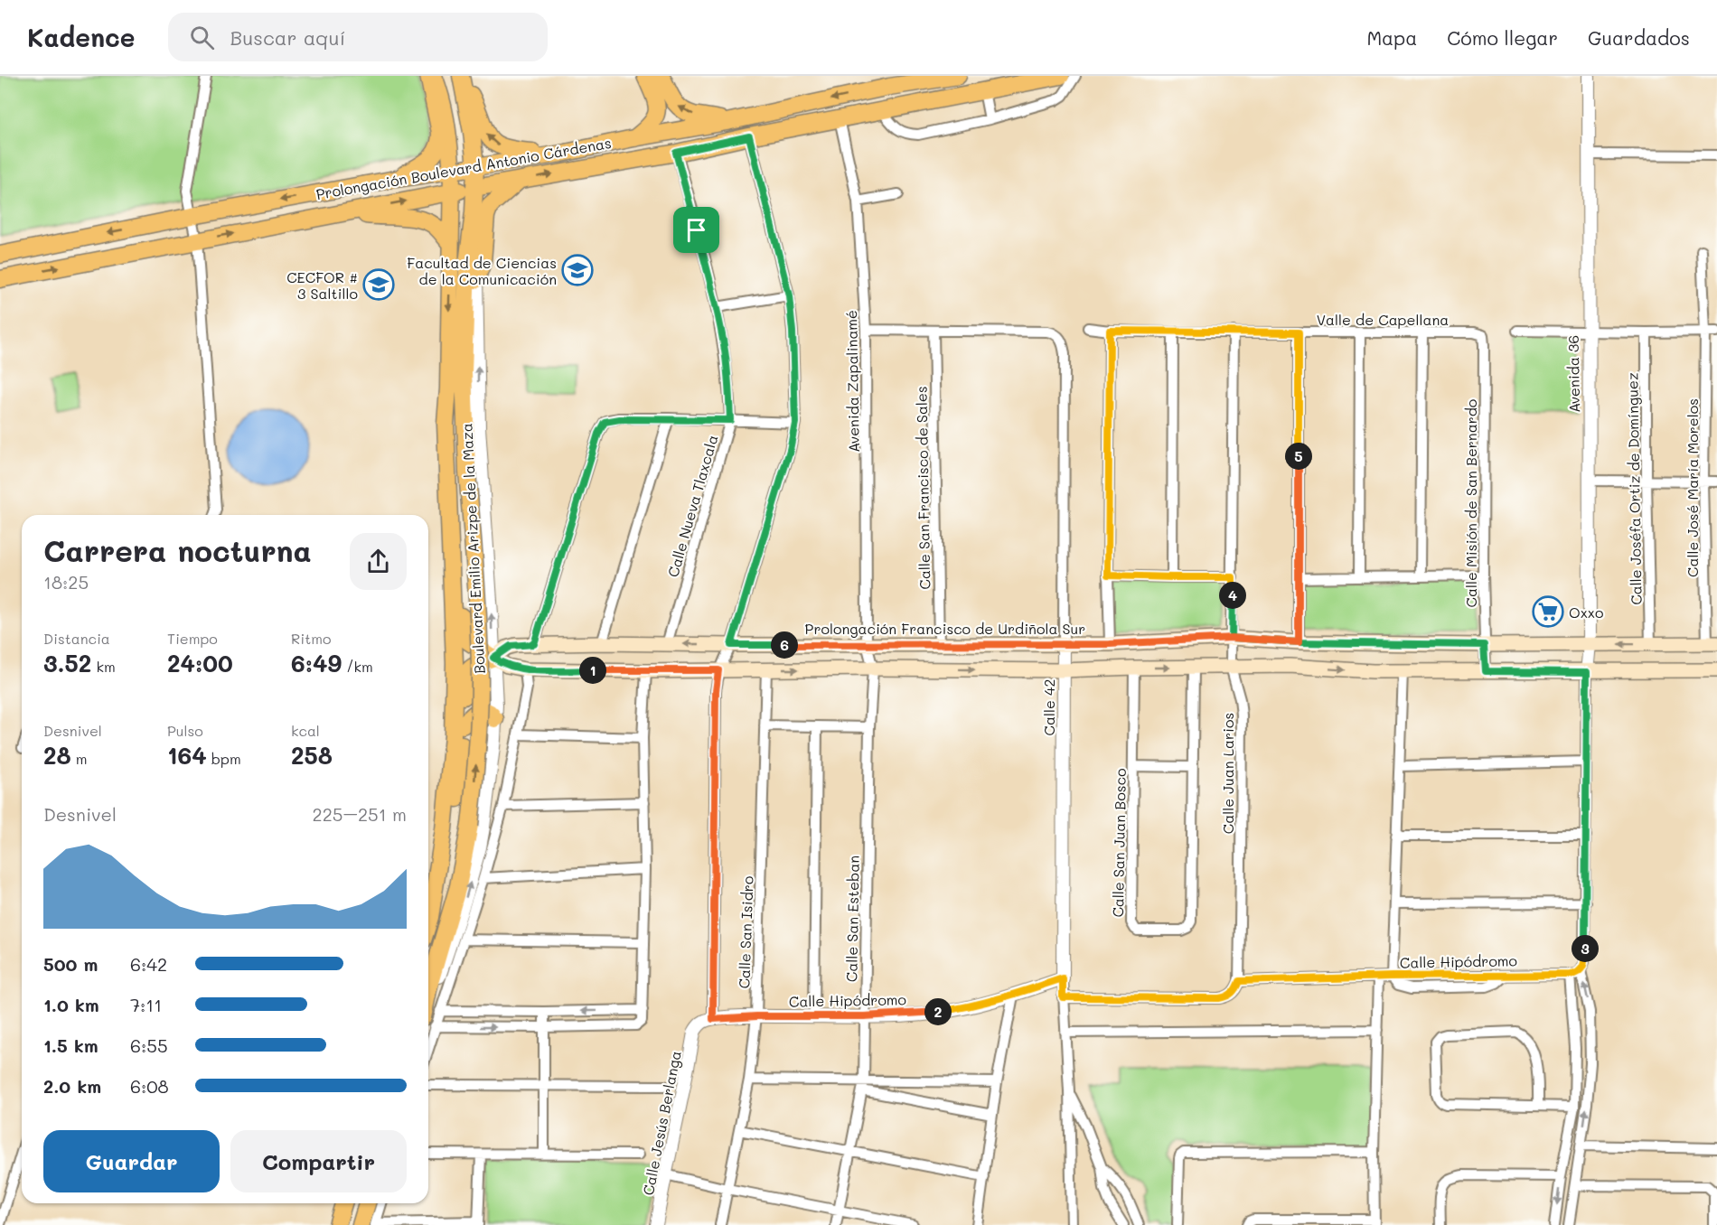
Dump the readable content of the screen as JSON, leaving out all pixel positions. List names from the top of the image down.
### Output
{
  "streets": {
    "main road": ["Prolongación Boulevard Antonio Cárdenas", "Boulevard Emilio Arizpe de la Maza", "Prolongación Francisco de Urdiñola Sur"],
    "street": [
      "Valle de Capellana",
      "Avenida 36",
      "Avenida Zapalinamé",
      "Calle San Francisco de Sales",
      "Calle José María Morelos",
      "Calle Joséfa Ortiz de Domínguez",
      "Calle Misión de San Bernardo",
      "Calle Nueva Tlaxcala",
      "Calle 42",
      "Calle Juan Larios",
      "Calle San Juan Bosco",
      "Calle San Esteban",
      "Calle San Isidro",
      "Calle Hipódromo",
      "Calle Jesús Berlanga"
    ]
  },
  "crossings": [
    ["Prolongación Boulevard Antonio Cárdenas", "Avenida Zapalinamé"],
    ["Prolongación Boulevard Antonio Cárdenas", "Calle Nueva Tlaxcala"],
    ["Prolongación Boulevard Antonio Cárdenas", "Boulevard Emilio Arizpe de la Maza"],
    ["Valle de Capellana", "Calle Misión de San Bernardo"],
    ["Valle de Capellana", "Calle Juan Larios"],
    ["Avenida 36", "Prolongación Francisco de Urdiñola Sur"],
    ["Avenida Zapalinamé", "Prolongación Francisco de Urdiñola Sur"],
    ["Avenida Zapalinamé", "Calle San Esteban"],
    ["Calle San Francisco de Sales", "Prolongación Francisco de Urdiñola Sur"],
    ["Calle San Francisco de Sales", "Calle 42"],
    ["Calle José María Morelos", "Prolongación Francisco de Urdiñola Sur"],
    ["Calle Joséfa Ortiz de Domínguez", "Prolongación Francisco de Urdiñola Sur"],
    ["Calle Misión de San Bernardo", "Prolongación Francisco de Urdiñola Sur"],
    ["Calle Nueva Tlaxcala", "Prolongación Francisco de Urdiñola Sur"],
    ["Prolongación Francisco de Urdiñola Sur", "Calle 42"],
    ["Prolongación Francisco de Urdiñola Sur", "Calle Juan Larios"],
    ["Prolongación Francisco de Urdiñola Sur", "Calle San Esteban"],
    ["Calle 42", "Calle Hipódromo"],
    ["Calle Juan Larios", "Calle Hipódromo"],
    ["Calle San Esteban", "Calle Hipódromo"],
    ["Calle San Isidro", "Calle Hipódromo"],
    ["Calle Hipódromo", "Calle Jesús Berlanga"]
  ],
  "places": {
    "school or university": ["Facultad de Ciencias de la Comunicación", "CECFOR # 3 Saltillo"],
    "supermarket": ["Oxxo"]
  },
  "page": {
    "header": "Kadence",
    "search": "Buscar aquí",
    "nav": ["Mapa", "Cómo llegar", "Guardados"],
    "pins": [
      "5",
      "4",
      "6",
      "1",
      "3",
      "2"
    ],
    "heading": ["Carrera nocturna", "18:25"],
    "stats": [
      ["Distancia", "3.52 km"],
      ["Tiempo", "24:00"],
      ["Ritmo", "6:49 /km"],
      ["Desnivel", "28 m"],
      ["Pulso", "164 bpm"],
      ["kcal", "258"]
    ],
    "chart": ["Desnivel", "225–251 m"],
    "list": [
      {
        "name": "500 m",
        "note": "6:42"
      },
      {
        "name": "1.0 km",
        "note": "7:11"
      },
      {
        "name": "1.5 km",
        "note": "6:55"
      },
      {
        "name": "2.0 km",
        "note": "6:08"
      }
    ],
    "buttons": ["Guardar", "Compartir"]
  }
}
